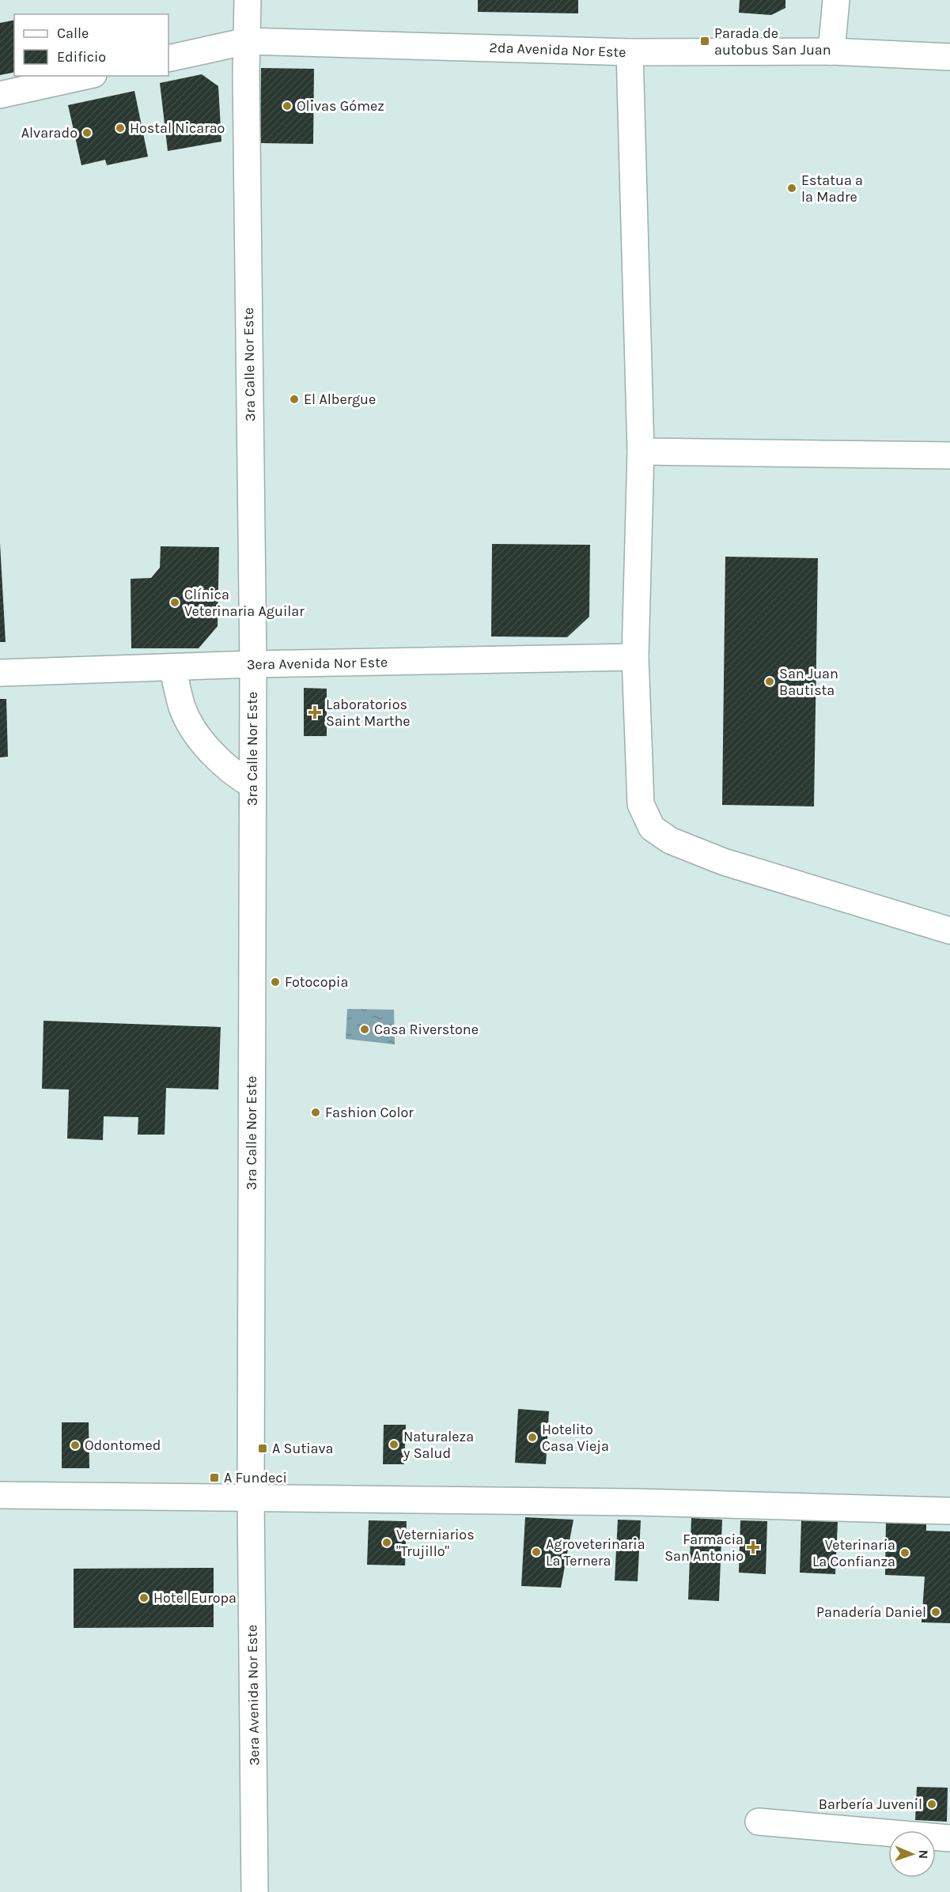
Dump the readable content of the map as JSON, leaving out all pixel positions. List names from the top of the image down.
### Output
{
  "streets": {
    "street": ["2da Avenida Nor Este", "3ra Calle Nor Este", "3era Avenida Nor Este"]
  },
  "crossings": [
    ["2da Avenida Nor Este", "3ra Calle Nor Este"],
    ["3ra Calle Nor Este", "3era Avenida Nor Este"]
  ],
  "places": {
    "transit": ["Parada de autobus San Juan", "A Sutiava", "A Fundeci"],
    "other": [
      "Olivas Gómez",
      "Hostal Nicarao",
      "Alvarado",
      "Estatua a la Madre",
      "El Albergue",
      "Clínica Veterinaria Aguilar",
      "San Juan Bautista",
      "Fotocopia",
      "Casa Riverstone",
      "Fashion Color",
      "Hotelito Casa Vieja",
      "Naturaleza y Salud",
      "Odontomed",
      "Veterniarios \"Trujillo\"",
      "Agroveterinaria La Ternera",
      "Veterinaria La Confianza",
      "Hotel Europa",
      "Panadería Daniel",
      "Barbería Juvenil"
    ],
    "health": ["Laboratorios Saint Marthe", "Farmacia San Antonio"]
  },
  "legend": ["Calle", "Edificio"],
  "north": "right"
}
